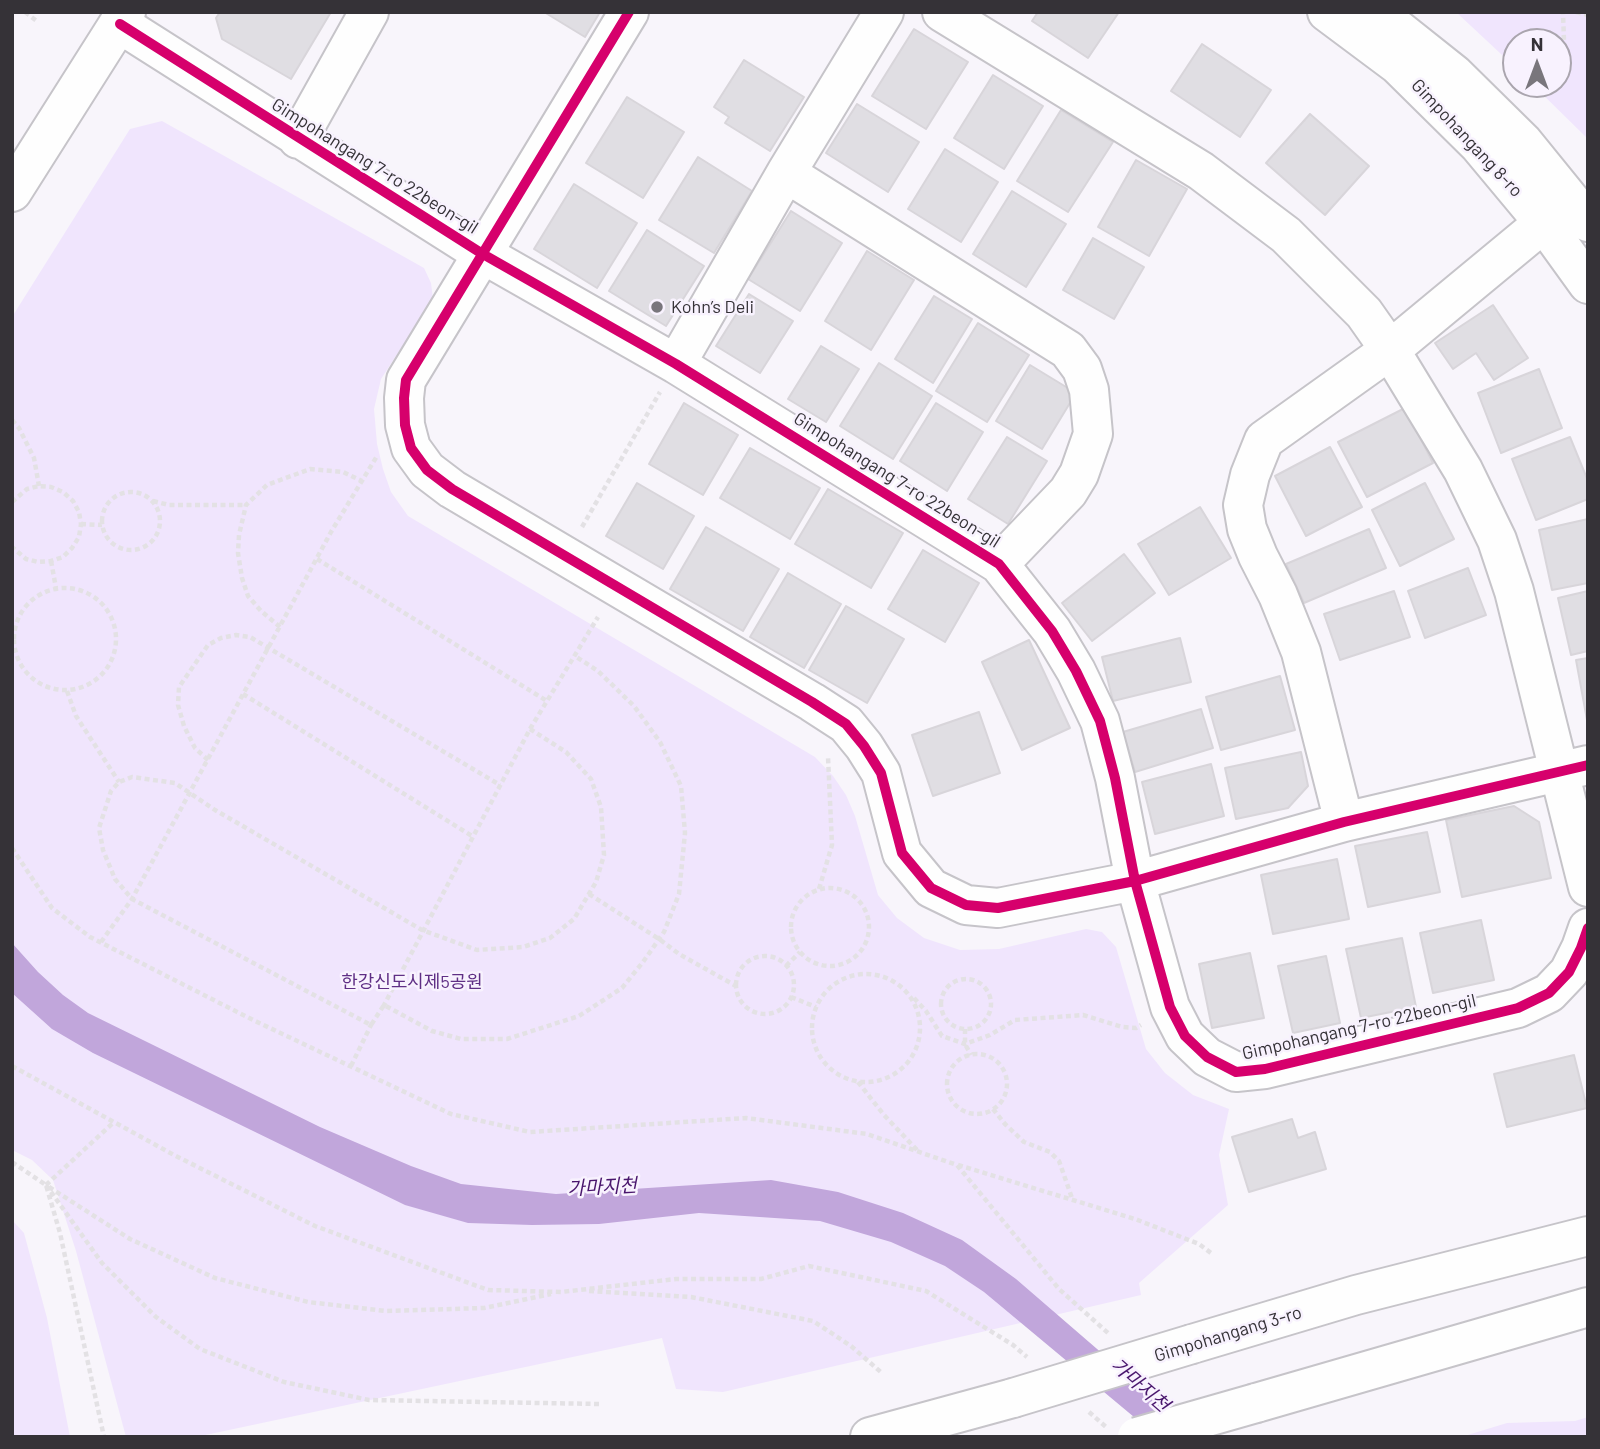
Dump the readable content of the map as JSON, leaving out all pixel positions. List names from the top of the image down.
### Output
{
  "streets": {
    "street": ["Gimpohangang 8-ro", "Gimpohangang 7-ro 22beon-gil", "Gimpohangang 3-ro"]
  },
  "water": ["가마지천"],
  "parks": ["한강신도시제5공원"],
  "places": ["Kohn’s Deli"],
  "north": "top"
}
